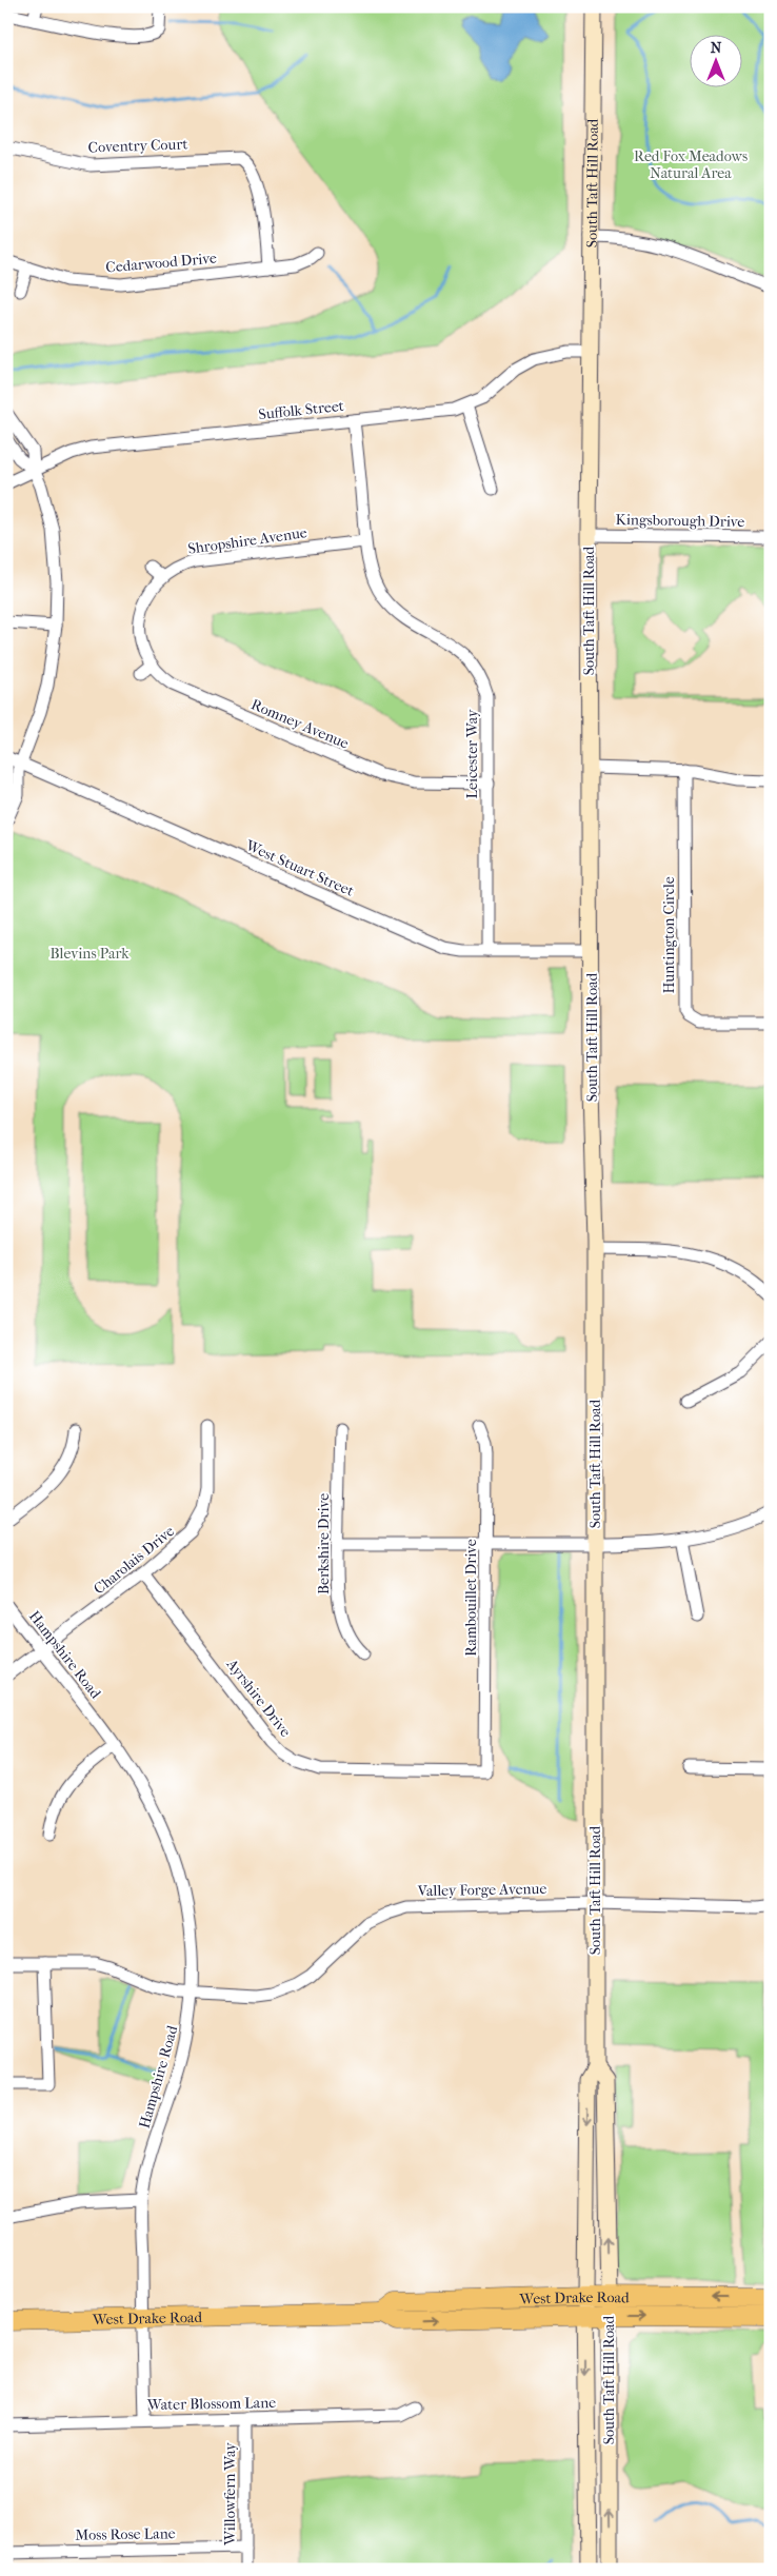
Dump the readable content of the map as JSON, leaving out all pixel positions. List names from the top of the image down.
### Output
{
  "streets": {
    "main road": ["South Taft Hill Road", "West Drake Road"],
    "street": [
      "Coventry Court",
      "Cedarwood Drive",
      "Suffolk Street",
      "Kingsborough Drive",
      "Shropshire Avenue",
      "Romney Avenue",
      "Leicester Way",
      "West Stuart Street",
      "Huntington Circle",
      "Berkshire Drive",
      "Charolais Drive",
      "Rambouillet Drive",
      "Hampshire Road",
      "Ayrshire Drive",
      "Valley Forge Avenue",
      "Water Blossom Lane",
      "Willowfern Way",
      "Moss Rose Lane"
    ]
  },
  "crossings": [
    ["Coventry Court", "Cedarwood Drive"],
    ["South Taft Hill Road", "Suffolk Street"],
    ["South Taft Hill Road", "Kingsborough Drive"],
    ["South Taft Hill Road", "West Stuart Street"],
    ["South Taft Hill Road", "Valley Forge Avenue"],
    ["South Taft Hill Road", "West Drake Road"],
    ["Suffolk Street", "Leicester Way"],
    ["Shropshire Avenue", "Romney Avenue"],
    ["Shropshire Avenue", "Leicester Way"],
    ["Romney Avenue", "Leicester Way"],
    ["Leicester Way", "West Stuart Street"],
    ["Charolais Drive", "Hampshire Road"],
    ["Charolais Drive", "Ayrshire Drive"],
    ["Rambouillet Drive", "Ayrshire Drive"],
    ["Hampshire Road", "Valley Forge Avenue"],
    ["Hampshire Road", "West Drake Road"],
    ["Hampshire Road", "Water Blossom Lane"],
    ["Water Blossom Lane", "Willowfern Way"],
    ["Willowfern Way", "Moss Rose Lane"]
  ],
  "parks": ["Red Fox Meadows Natural Area", "Blevins Park"],
  "north": "top"
}
